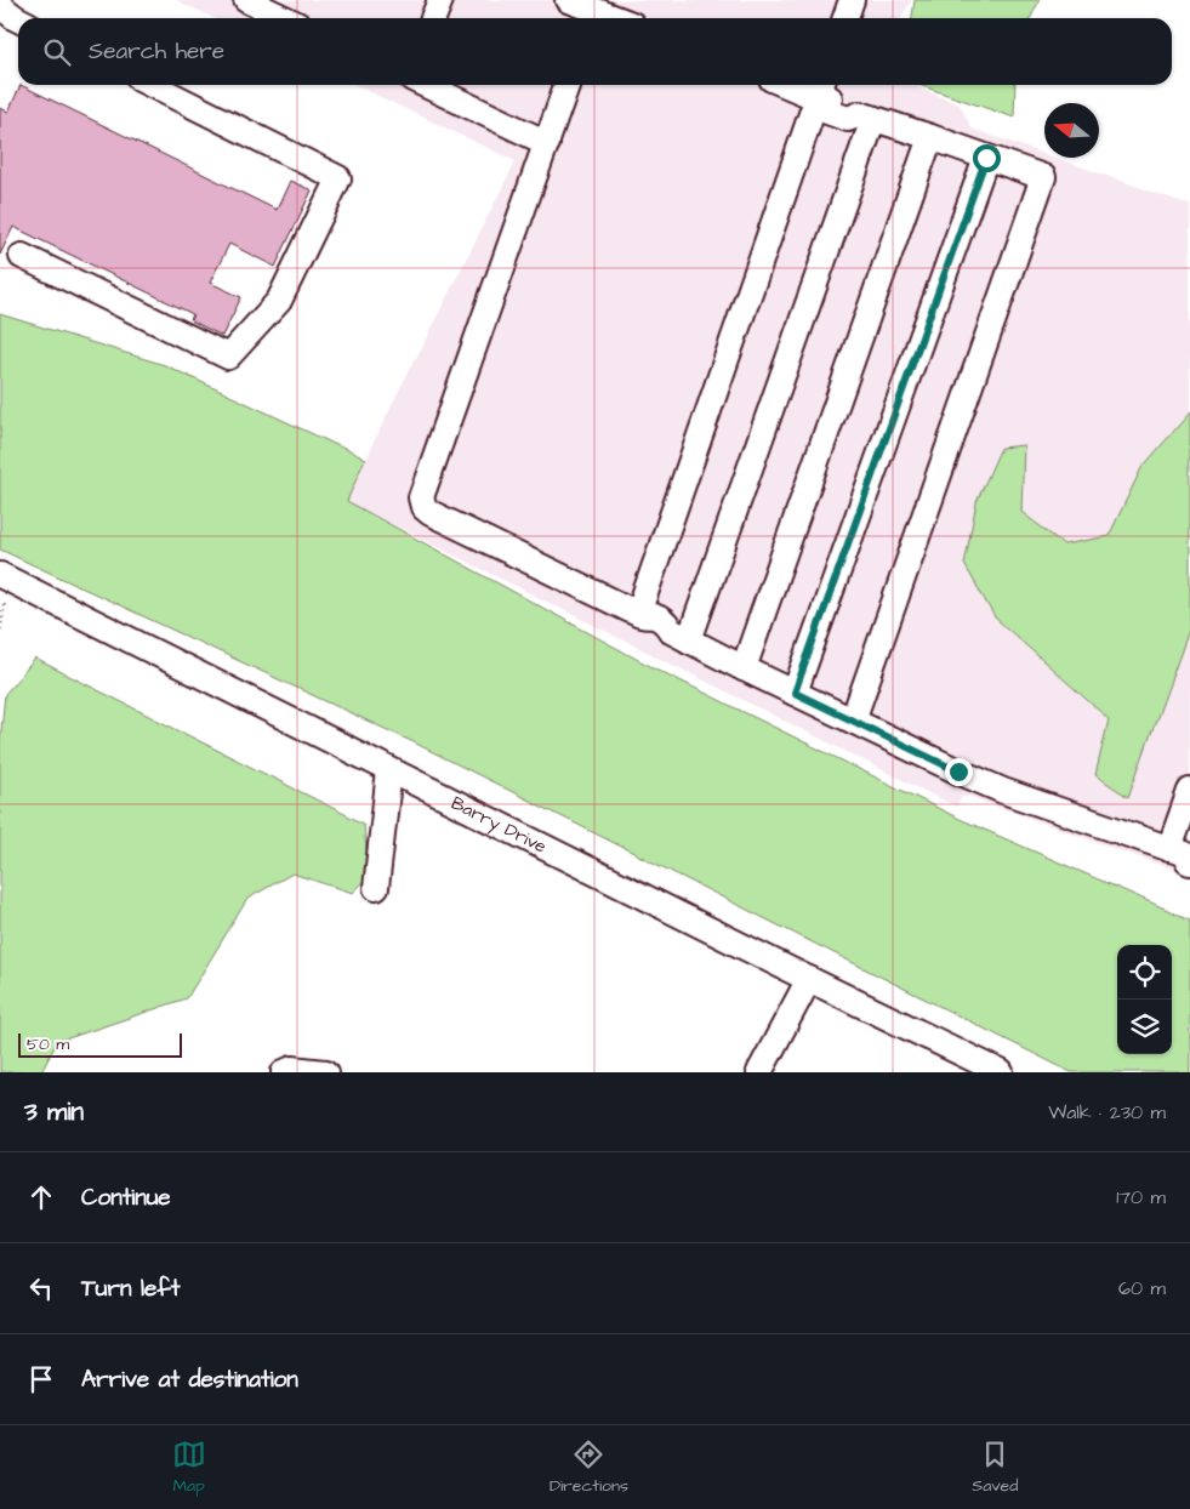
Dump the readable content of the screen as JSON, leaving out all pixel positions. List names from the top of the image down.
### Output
{
  "streets": {
    "street": ["Barry Drive"]
  },
  "scale_bar": "50 m",
  "north": "left",
  "page": {
    "search": "Search here",
    "scale": "50 m",
    "heading": ["3 min", "Walk · 230 m"],
    "list": [
      ["Continue", "170 m"],
      ["Turn left", "60 m"],
      "Arrive at destination"
    ],
    "nav": ["Map", "Directions", "Saved"]
  }
}
